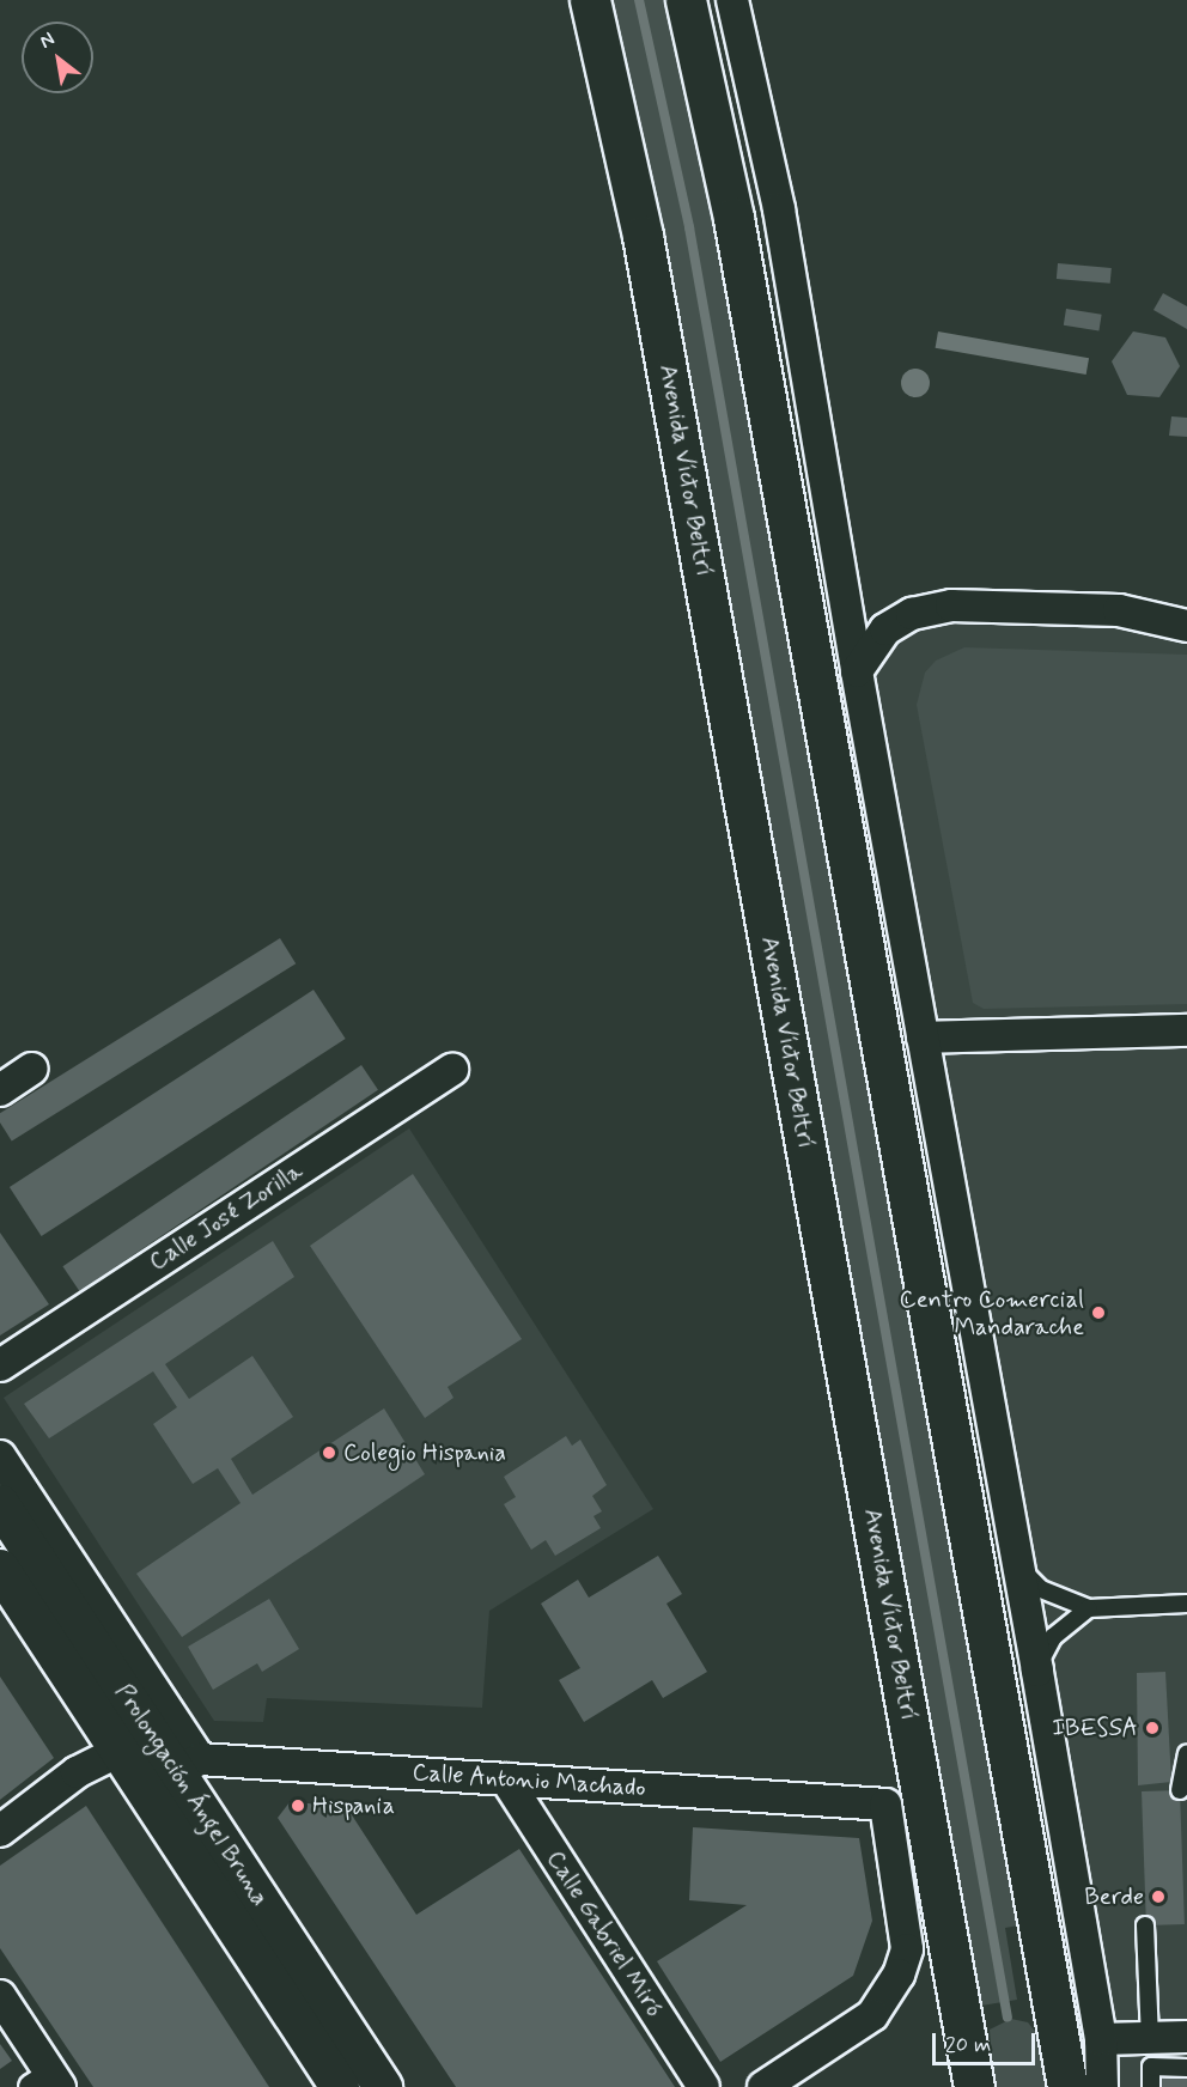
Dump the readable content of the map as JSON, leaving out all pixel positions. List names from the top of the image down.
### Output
{
  "streets": {
    "main road": ["Avenida Víctor Beltrí"],
    "street": [
      "Calle José Zorilla",
      "Calle Antonio Machado",
      "Prolongación Ángel Bruna",
      "Calle Gabriel Miró"
    ]
  },
  "crossings": [
    ["Calle Antonio Machado", "Prolongación Ángel Bruna"],
    ["Calle Antonio Machado", "Calle Gabriel Miró"]
  ],
  "places": [
    "Centro Comercial Mandarache",
    "Colegio Hispania",
    "IBESSA",
    "Hispania",
    "Berde"
  ],
  "scale_bar": "20 m",
  "north": "top left"
}
